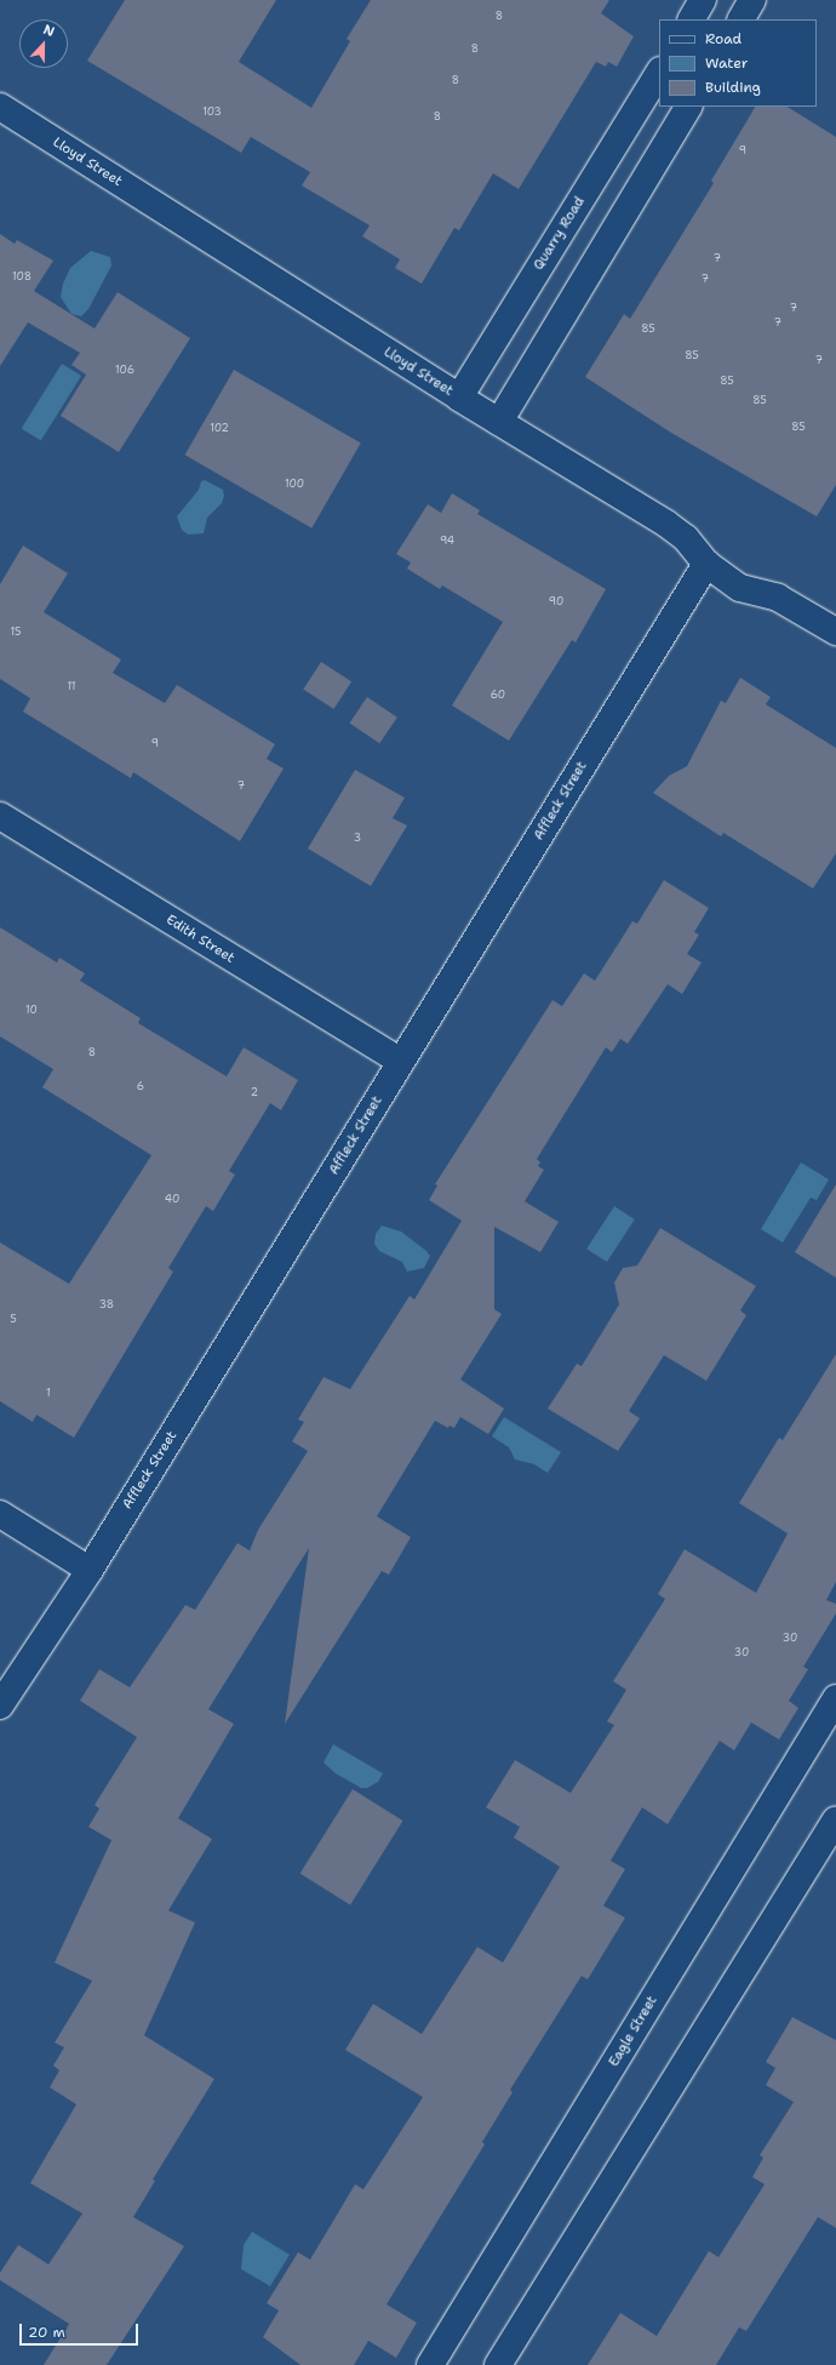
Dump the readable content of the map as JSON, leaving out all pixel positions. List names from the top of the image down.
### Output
{
  "streets": {
    "street": [
      "Lloyd Street",
      "Quarry Road",
      "Affleck Street",
      "Edith Street",
      "Eagle Street"
    ]
  },
  "crossings": [
    ["Lloyd Street", "Quarry Road"],
    ["Lloyd Street", "Affleck Street"],
    ["Affleck Street", "Edith Street"]
  ],
  "house_numbers": [
    "8",
    "8",
    "8",
    "103",
    "8",
    "9",
    "7",
    "108",
    "7",
    "7",
    "7",
    "85",
    "85",
    "7",
    "106",
    "85",
    "85",
    "85",
    "102",
    "100",
    "94",
    "90",
    "15",
    "11",
    "60",
    "9",
    "7",
    "3",
    "10",
    "8",
    "6",
    "2",
    "40",
    "38",
    "5",
    "1",
    "30",
    "30"
  ],
  "legend": ["Road", "Water", "Building"],
  "scale_bar": "20 m",
  "north": "top"
}
